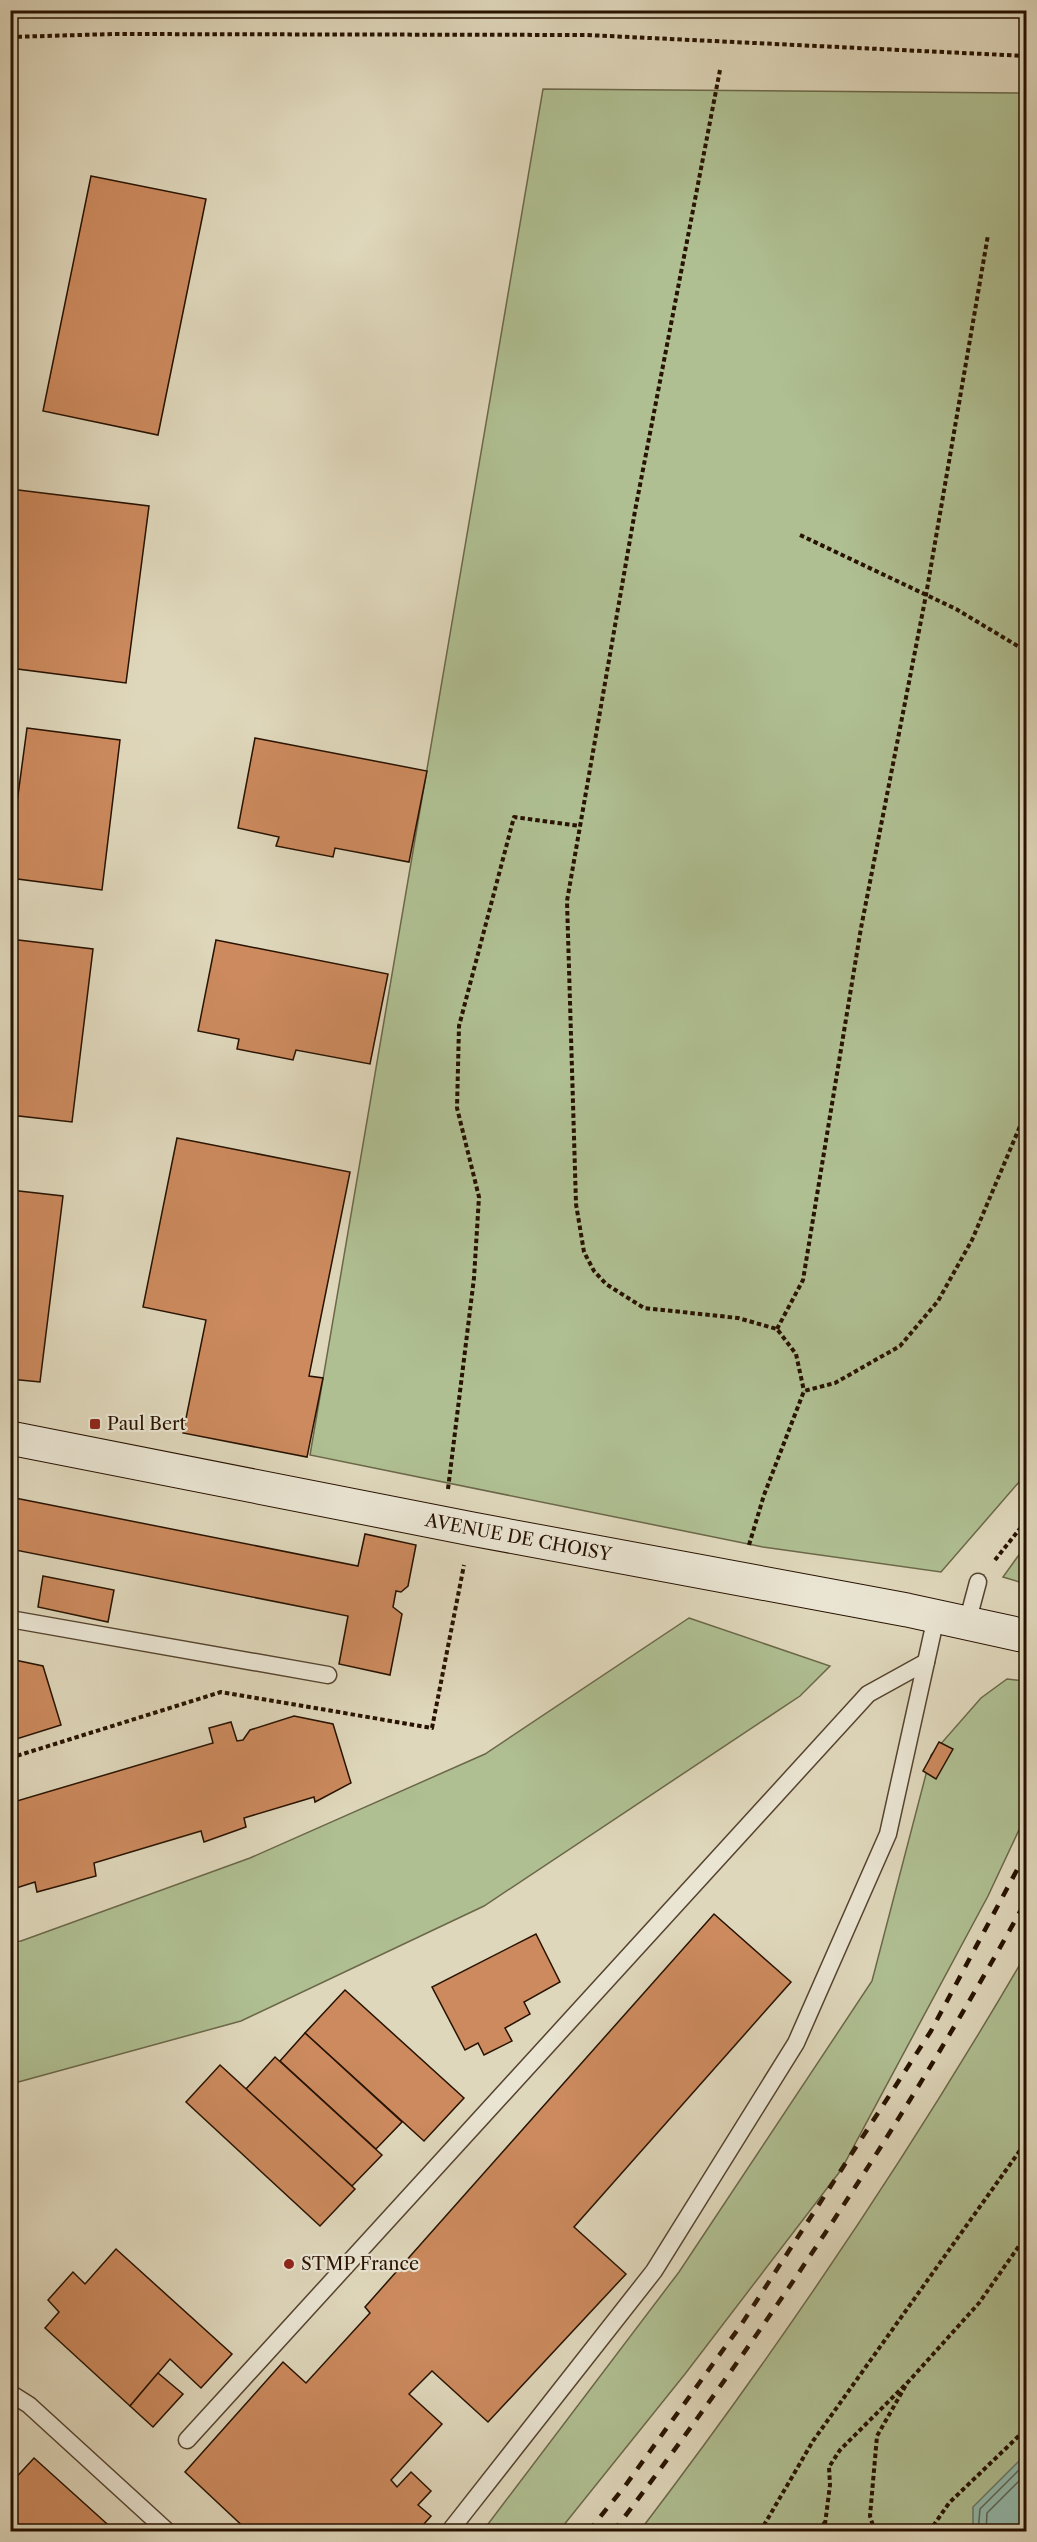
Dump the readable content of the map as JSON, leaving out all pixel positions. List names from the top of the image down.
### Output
{
  "streets": {
    "main road": ["AVENUE DE CHOISY"]
  },
  "places": {
    "transit": ["Paul Bert"],
    "other": ["STMP France"]
  }
}
